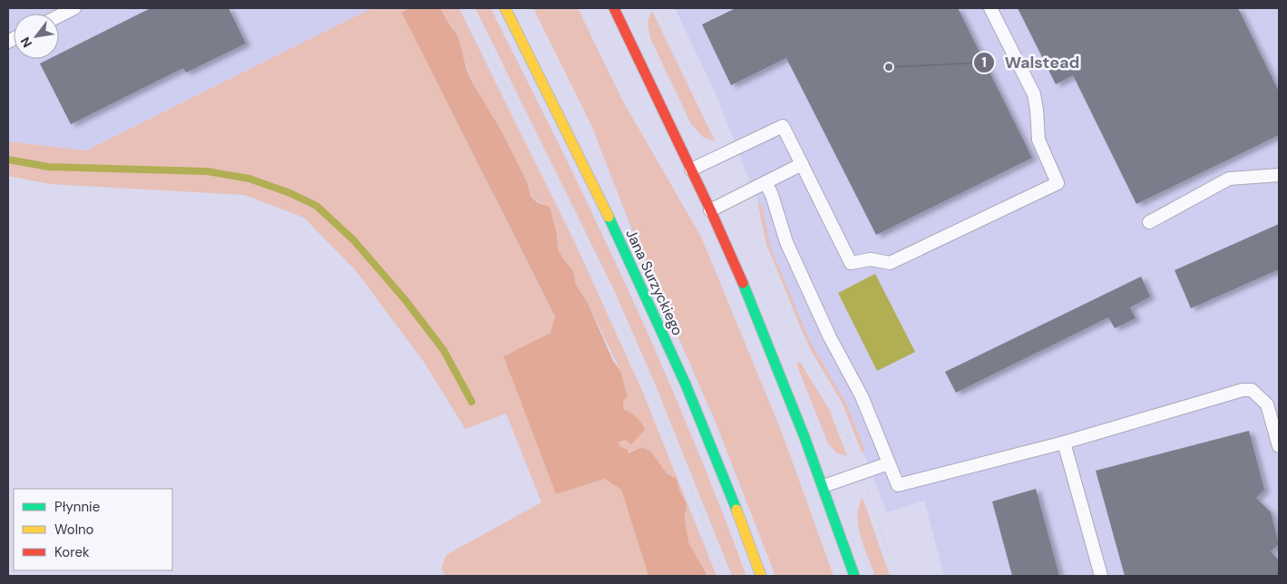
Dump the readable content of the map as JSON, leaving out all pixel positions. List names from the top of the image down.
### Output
{
  "streets": {
    "main road": ["Jana Surzyckiego"]
  },
  "places": ["Walstead"],
  "legend": ["Płynnie", "Wolno", "Korek"],
  "north": "bottom left"
}
